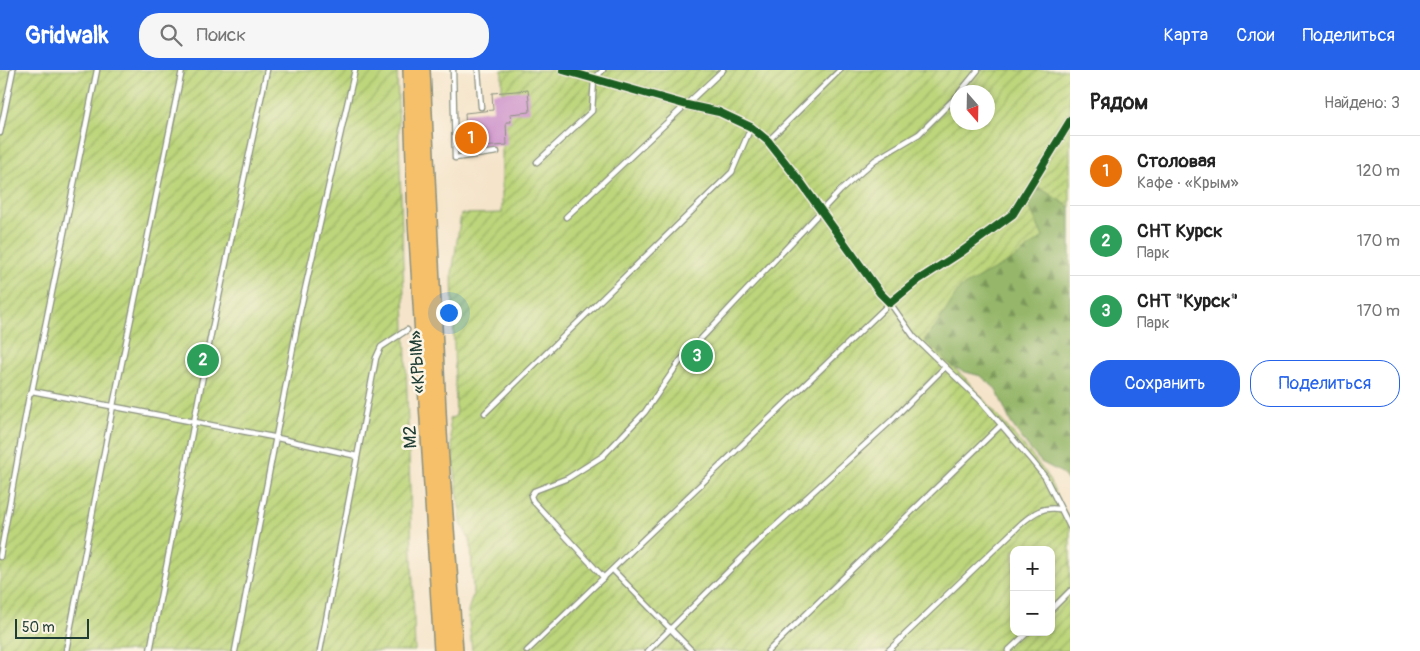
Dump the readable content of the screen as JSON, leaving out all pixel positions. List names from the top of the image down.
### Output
{
  "streets": {
    "highway": ["«КРЫМ»", "М2"]
  },
  "scale_bar": "50 m",
  "north": "bottom",
  "page": {
    "header": "Gridwalk",
    "search": "Поиск",
    "nav": ["Карта", "Слои", "Поделиться"],
    "heading": ["Рядом", "Найдено: 3"],
    "pins": ["1", "3", "2"],
    "list": [
      {
        "mark": "1",
        "name": "Столовая",
        "note": "Кафе · «Крым»",
        "value": "120 m"
      },
      {
        "mark": "2",
        "name": "СНТ Курск",
        "note": "Парк",
        "value": "170 m"
      },
      {
        "mark": "3",
        "name": "СНТ \"Курск\"",
        "note": "Парк",
        "value": "170 m"
      }
    ],
    "buttons": ["Сохранить", "Поделиться"],
    "map_buttons": ["+", "−"],
    "scale": "50 m"
  }
}
